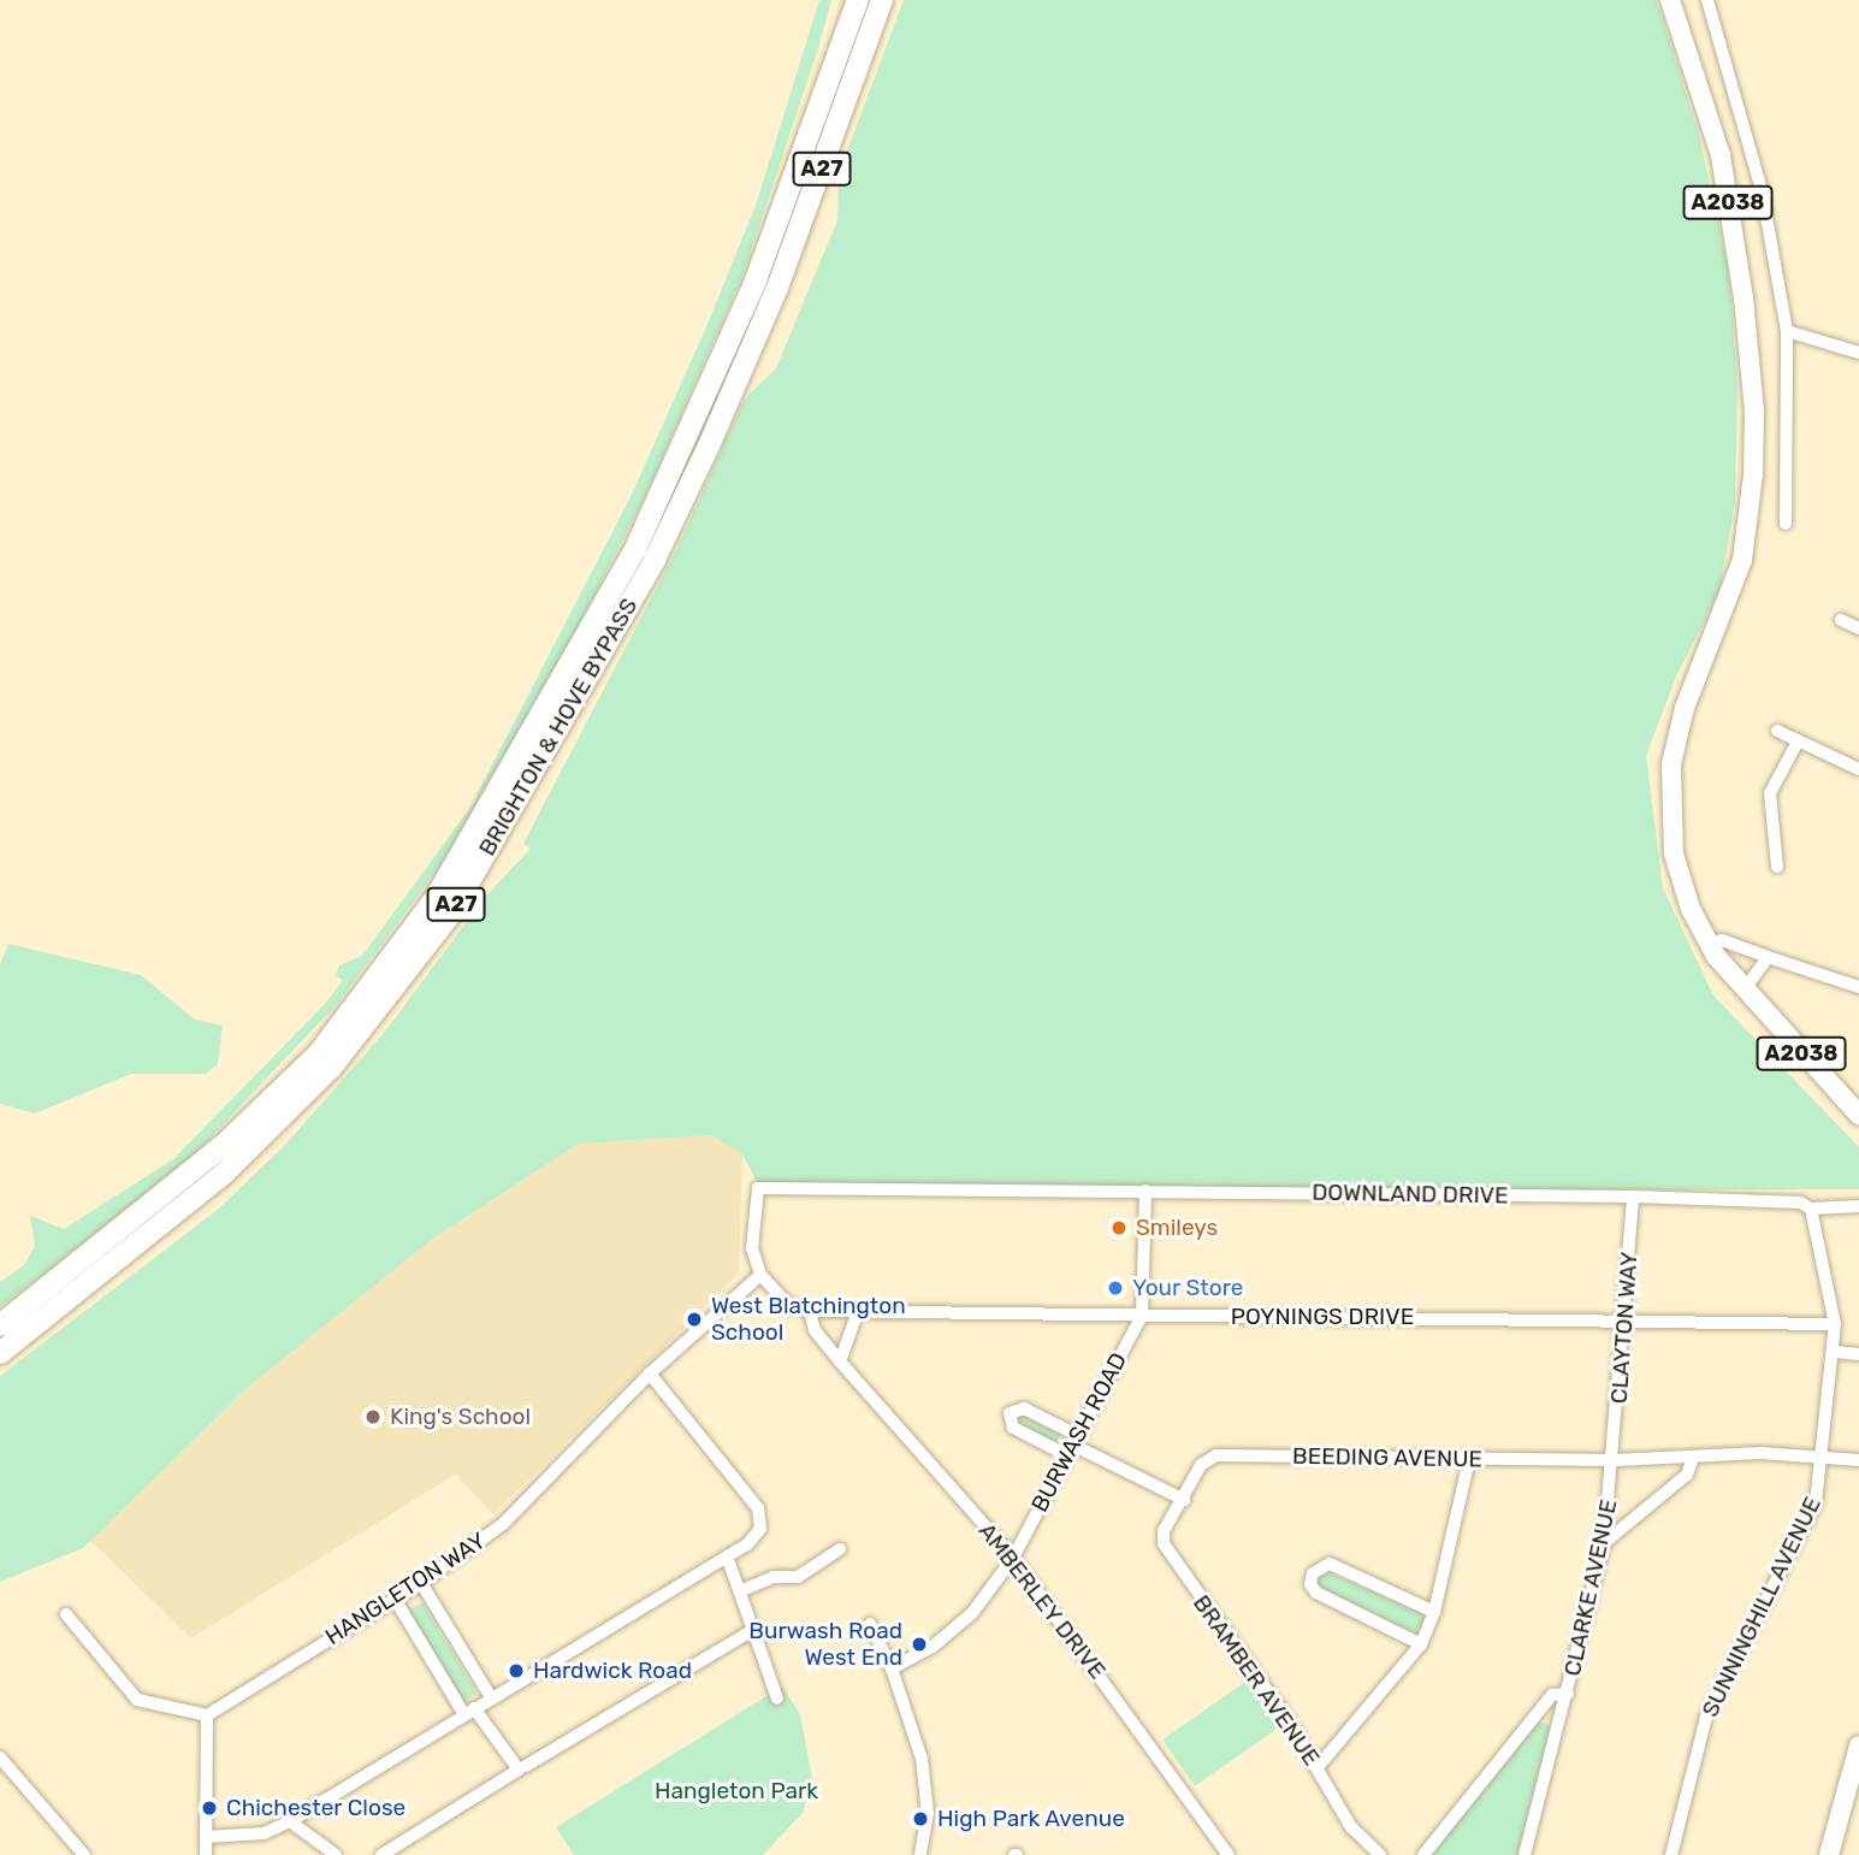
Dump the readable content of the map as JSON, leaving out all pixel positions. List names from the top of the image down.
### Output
{
  "streets": {
    "highway": ["A27", "BRIGHTON & HOVE BYPASS"],
    "main road": ["A2038"],
    "street": [
      "DOWNLAND DRIVE",
      "POYNINGS DRIVE",
      "CLAYTON WAY",
      "BURWASH ROAD",
      "BEEDING AVENUE",
      "CLARKE AVENUE",
      "HANGLETON WAY",
      "AMBERLEY DRIVE",
      "SUNNINGHILL AVENUE",
      "BRAMBER AVENUE"
    ]
  },
  "crossings": [
    ["A27", "BRIGHTON & HOVE BYPASS"],
    ["DOWNLAND DRIVE", "POYNINGS DRIVE"],
    ["DOWNLAND DRIVE", "CLAYTON WAY"],
    ["DOWNLAND DRIVE", "BURWASH ROAD"],
    ["DOWNLAND DRIVE", "HANGLETON WAY"],
    ["POYNINGS DRIVE", "CLAYTON WAY"],
    ["POYNINGS DRIVE", "BURWASH ROAD"],
    ["POYNINGS DRIVE", "HANGLETON WAY"],
    ["POYNINGS DRIVE", "AMBERLEY DRIVE"],
    ["CLAYTON WAY", "BEEDING AVENUE"],
    ["CLAYTON WAY", "CLARKE AVENUE"],
    ["BURWASH ROAD", "AMBERLEY DRIVE"],
    ["BEEDING AVENUE", "CLARKE AVENUE"],
    ["BEEDING AVENUE", "BRAMBER AVENUE"]
  ],
  "parks": ["Hangleton Park"],
  "places": [
    "Smileys",
    "Your Store",
    "West Blatchington School",
    "King's School",
    "Burwash Road West End",
    "Hardwick Road",
    "Chichester Close",
    "High Park Avenue"
  ]
}
